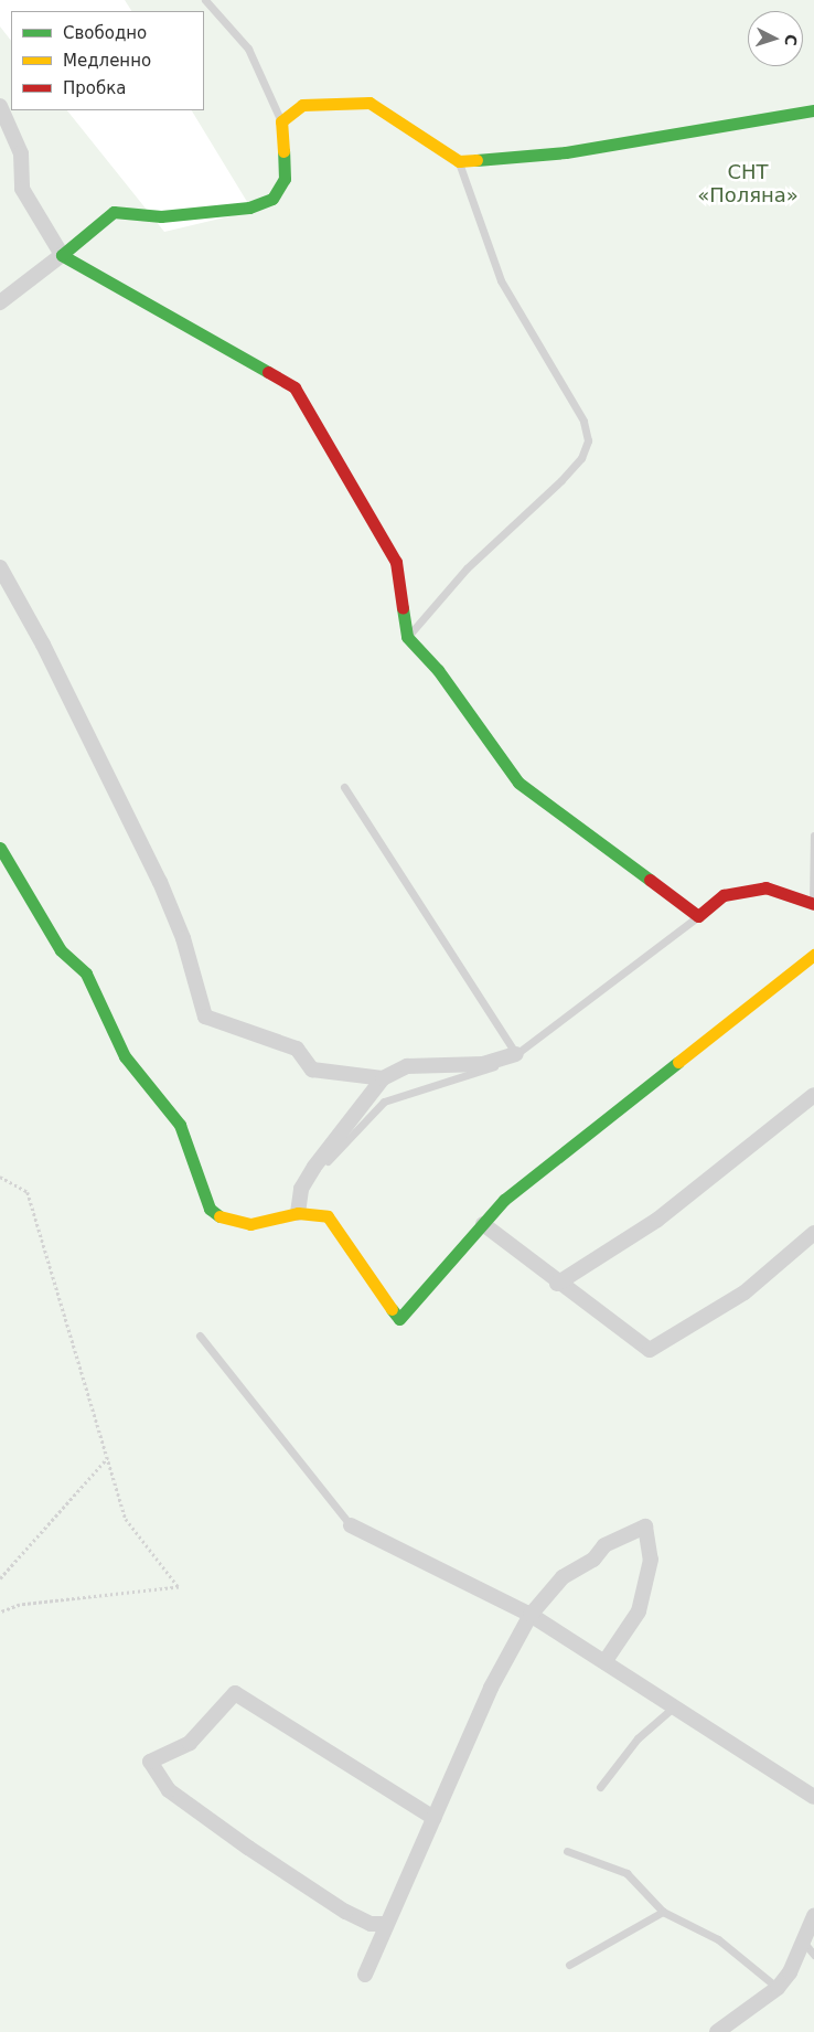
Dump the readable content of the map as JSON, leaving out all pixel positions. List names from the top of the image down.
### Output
{
  "parks": ["СНТ «Поляна»"],
  "legend": ["Свободно", "Медленно", "Пробка"],
  "north": "right"
}
